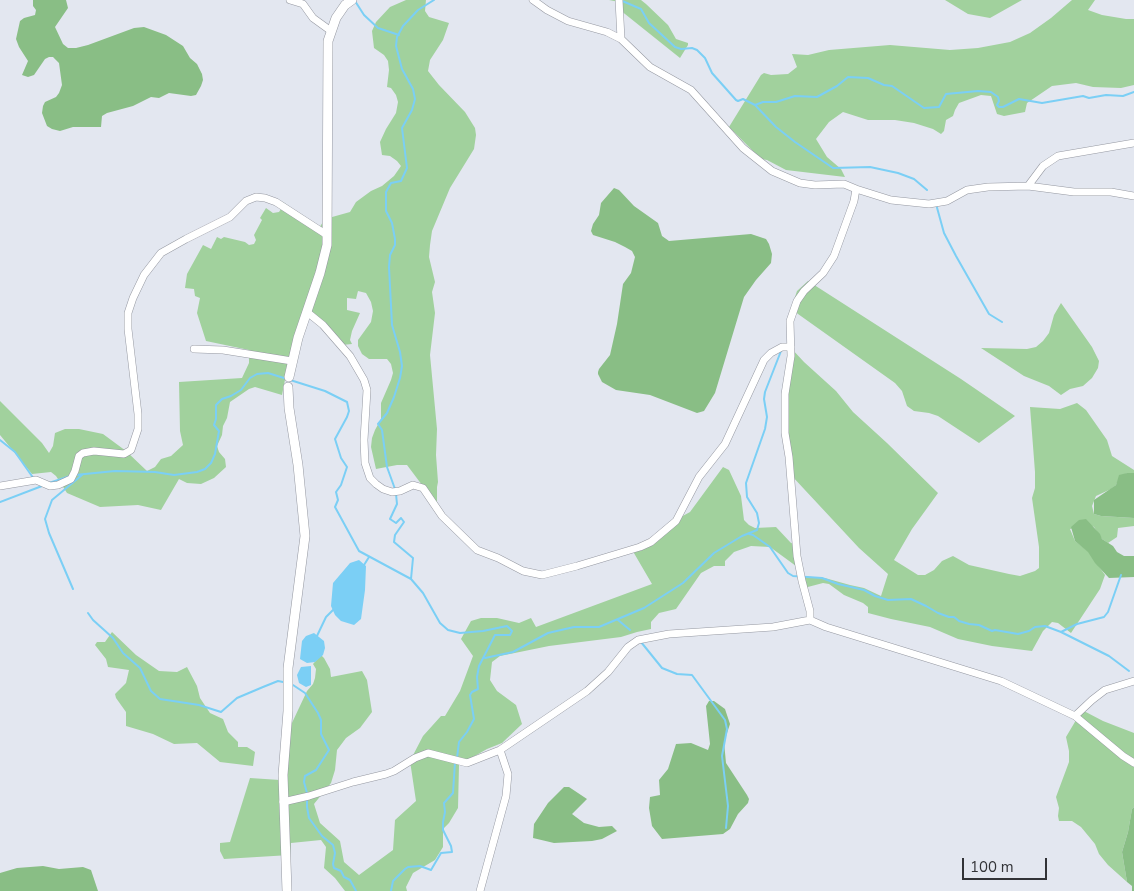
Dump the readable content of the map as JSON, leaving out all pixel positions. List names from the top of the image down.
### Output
{
  "scale_bar": "100 m"
}
